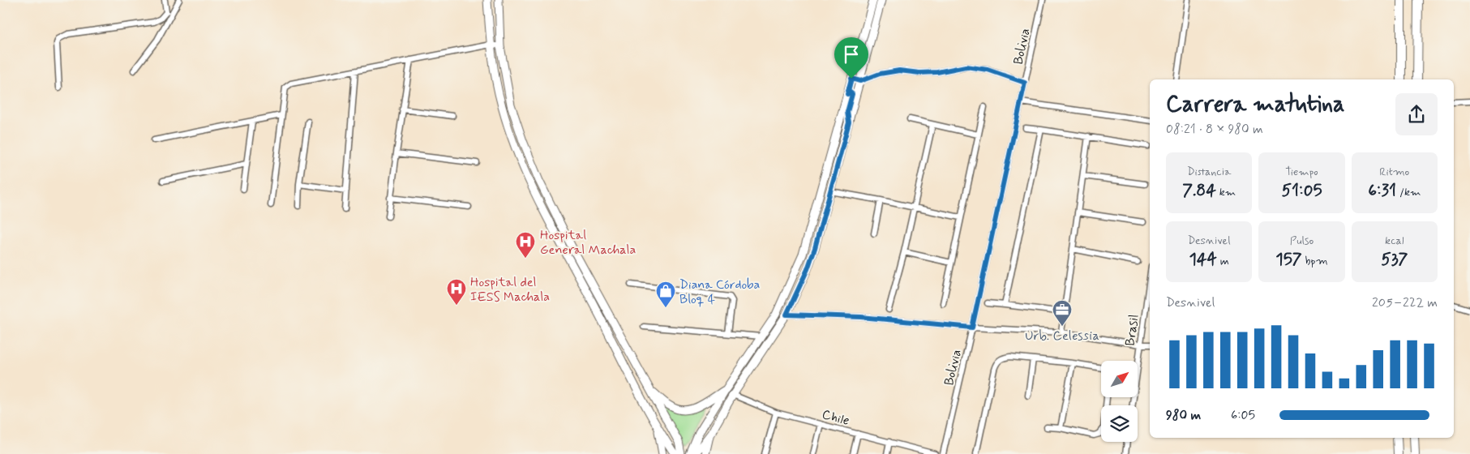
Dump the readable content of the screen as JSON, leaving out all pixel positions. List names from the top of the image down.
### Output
{
  "streets": {
    "street": ["Bolivia", "Brasil", "Chile"]
  },
  "places": {
    "hospital": ["Hospital General Machala", "Hospital del IESS Machala"],
    "shop": ["Diana Córdoba Bloq 4"],
    "office": ["Urb. Celessia"]
  },
  "north": "top right",
  "page": {
    "heading": ["Carrera matutina", "08:21 · 8 × 980 m"],
    "stats": [
      ["Distancia", "7.84 km"],
      ["Tiempo", "51:05"],
      ["Ritmo", "6:31 /km"],
      ["Desnivel", "144 m"],
      ["Pulso", "157 bpm"],
      ["kcal", "537"]
    ],
    "chart": ["Desnivel", "205–222 m"],
    "list": [
      {
        "name": "980 m",
        "note": "6:05"
      }
    ]
  }
}
